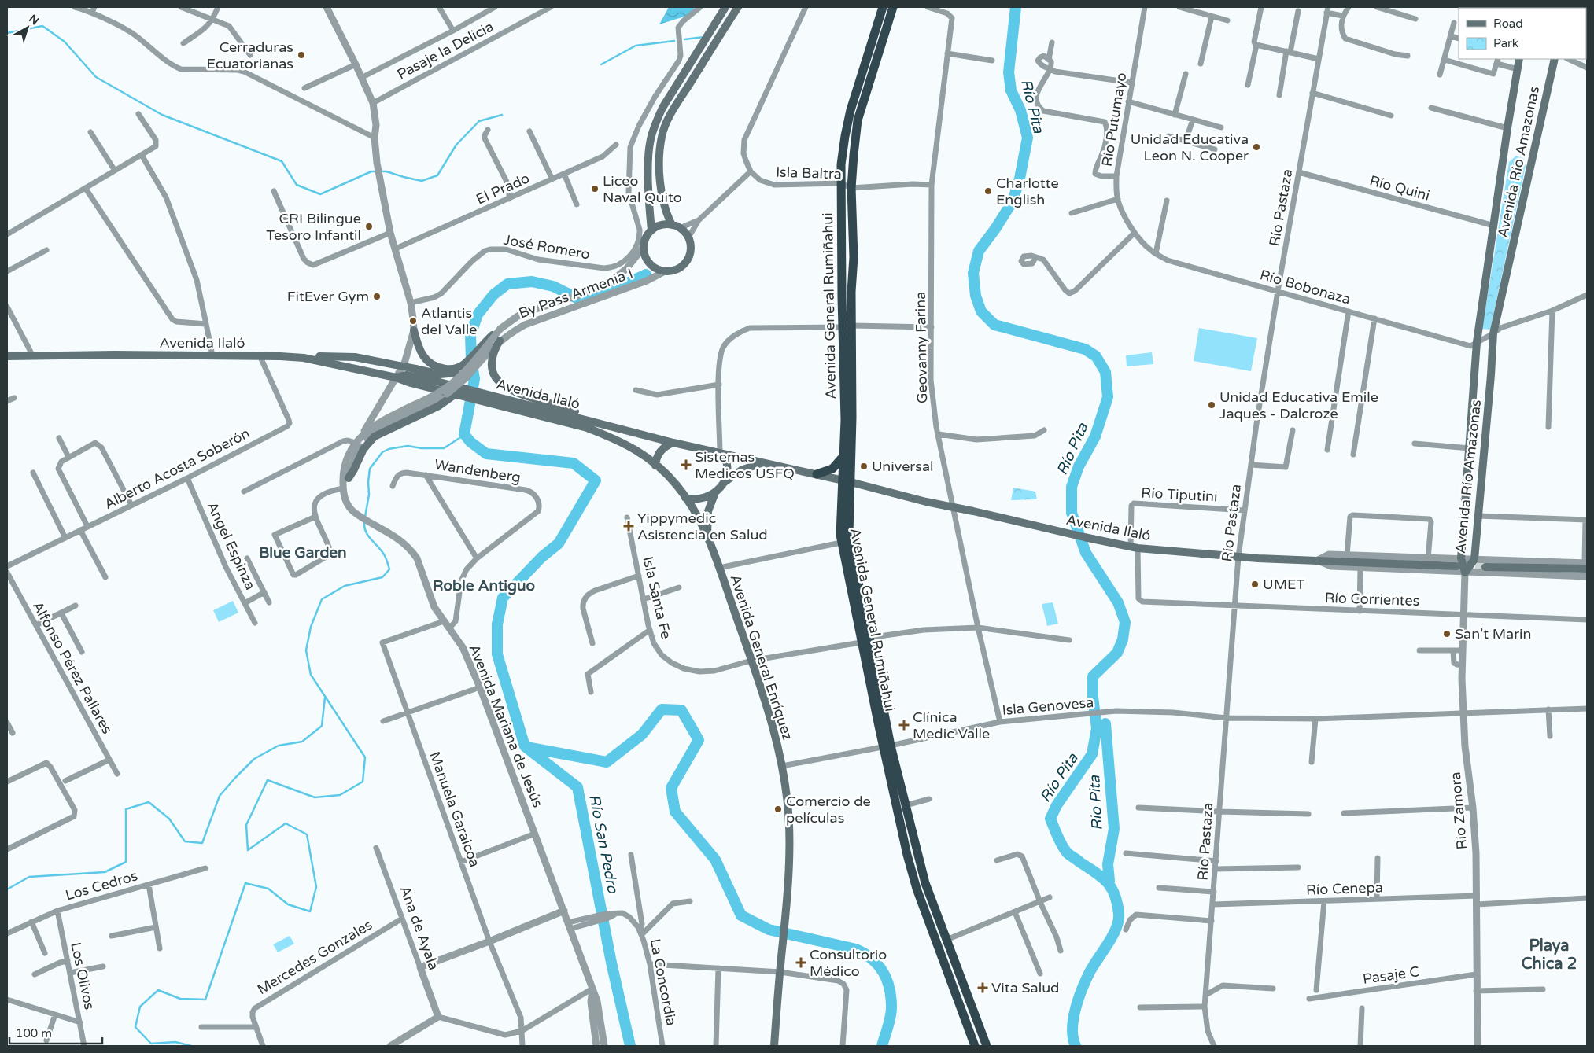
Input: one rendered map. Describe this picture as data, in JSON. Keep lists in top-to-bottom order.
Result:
{
  "streets": {
    "highway": ["Avenida General Rumiñahui"],
    "main road": ["Avenida Río Amazonas", "Avenida Ilaló", "Avenida General Enríquez"],
    "street": [
      "Pasaje la Delicia",
      "Río Putumayo",
      "Isla Baltra",
      "Río Quini",
      "El Prado",
      "Río Pastaza",
      "José Romero",
      "Río Bobonaza",
      "By Pass Armenia I",
      "Geovanny Farina",
      "Alberto Acosta Soberón",
      "Wandenberg",
      "Río Tiputini",
      "Angel Espinza",
      "Isla Santa Fe",
      "Río Corrientes",
      "Alfonso Pérez Pallares",
      "Isla Genovesa",
      "Avenida Mariana de Jesús",
      "Manuela Garaicoa",
      "Río Zamora",
      "Los Cedros",
      "Río Cenepa",
      "Ana de Ayala",
      "Mercedes Gonzales",
      "Pasaje C",
      "Los Olivos",
      "La Concordia"
    ]
  },
  "crossings": [
    ["Río Putumayo", "Río Bobonaza"],
    ["Avenida Río Amazonas", "Río Quini"],
    ["Avenida Río Amazonas", "Río Bobonaza"],
    ["Avenida Río Amazonas", "Río Zamora"],
    ["Isla Baltra", "Avenida General Rumiñahui"],
    ["Isla Baltra", "Geovanny Farina"],
    ["Río Quini", "Río Pastaza"],
    ["Río Pastaza", "Río Bobonaza"],
    ["Río Pastaza", "Avenida Ilaló"],
    ["Río Pastaza", "Río Tiputini"],
    ["Río Pastaza", "Río Corrientes"],
    ["Río Pastaza", "Isla Genovesa"],
    ["Río Pastaza", "Río Cenepa"],
    ["By Pass Armenia I", "Avenida Mariana de Jesús"],
    ["Avenida General Rumiñahui", "Avenida Ilaló"],
    ["Avenida General Rumiñahui", "Isla Genovesa"],
    ["Avenida Ilaló", "Geovanny Farina"],
    ["Avenida Ilaló", "Alberto Acosta Soberón"],
    ["Avenida Ilaló", "Río Tiputini"],
    ["Avenida Ilaló", "Río Corrientes"],
    ["Avenida Ilaló", "Avenida General Enríquez"],
    ["Geovanny Farina", "Isla Genovesa"],
    ["Alberto Acosta Soberón", "Angel Espinza"],
    ["Wandenberg", "Avenida Mariana de Jesús"],
    ["Río Tiputini", "Río Corrientes"],
    ["Isla Santa Fe", "Avenida General Enríquez"],
    ["Río Corrientes", "Río Zamora"],
    ["Avenida General Enríquez", "Isla Genovesa"],
    ["Isla Genovesa", "Río Zamora"],
    ["Avenida Mariana de Jesús", "Manuela Garaicoa"],
    ["Avenida Mariana de Jesús", "La Concordia"],
    ["Río Zamora", "Río Cenepa"],
    ["Río Zamora", "Pasaje C"],
    ["Los Cedros", "Los Olivos"],
    ["Ana de Ayala", "Mercedes Gonzales"]
  ],
  "districts": ["Blue Garden", "Roble Antiguo", "Playa Chica 2"],
  "water": ["Río Pita", "Rio Pita", "Río San Pedro"],
  "places": {
    "other": [
      "Cerraduras Ecuatorianas",
      "Unidad Educativa Leon N. Cooper",
      "Liceo Naval Quito",
      "Charlotte English",
      "CRI Bilingue Tesoro Infantil",
      "FitEver Gym",
      "Atlantis del Valle",
      "Unidad Educativa Emile Jaques - Dalcroze",
      "Universal",
      "UMET",
      "San't Marin",
      "Comercio de películas"
    ],
    "health": [
      "Sistemas Medicos USFQ",
      "Yippymedic Asistencia en Salud",
      "Clínica Medic Valle",
      "Consultorio Médico",
      "Vita Salud"
    ]
  },
  "legend": ["Road", "Park"],
  "scale_bar": "100 m",
  "north": "top right"
}
